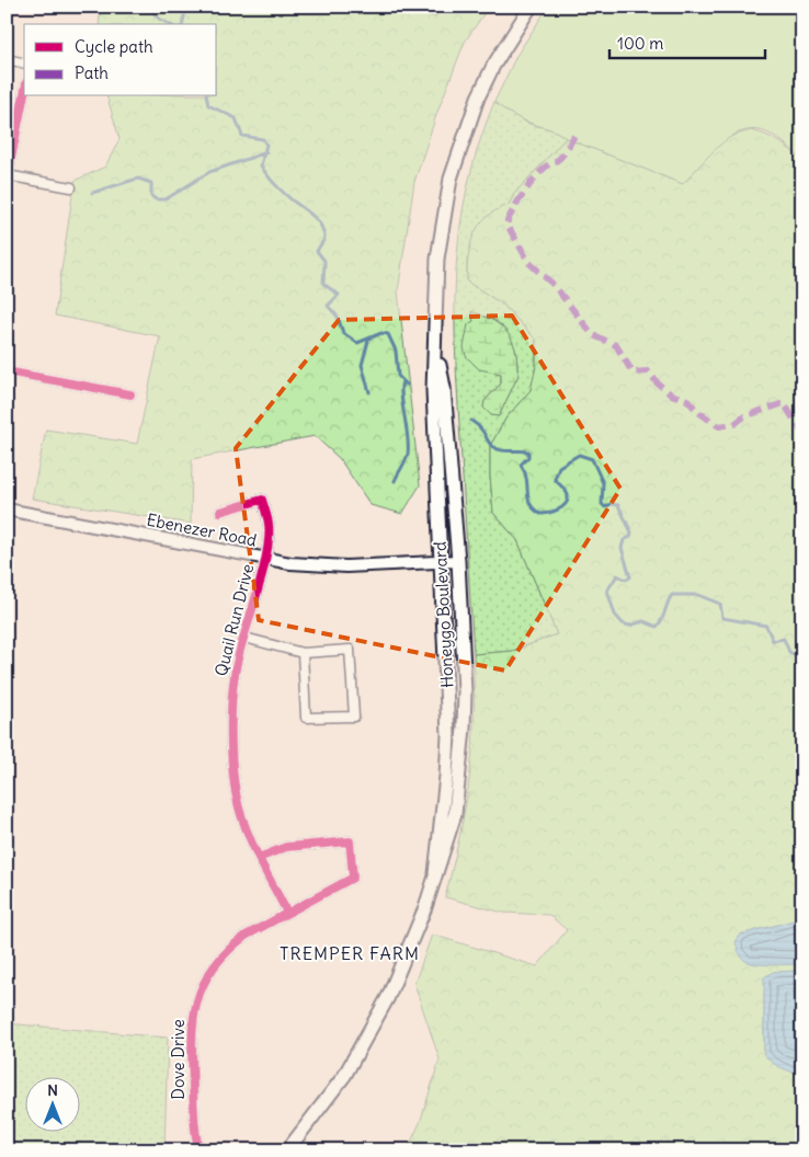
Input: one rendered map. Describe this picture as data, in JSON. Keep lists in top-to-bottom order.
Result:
{
  "streets": {
    "main road": ["Honeygo Boulevard"],
    "street": ["Ebenezer Road", "Quail Run Drive", "Dove Drive"]
  },
  "crossings": [
    ["Ebenezer Road", "Honeygo Boulevard"],
    ["Ebenezer Road", "Quail Run Drive"],
    ["Quail Run Drive", "Dove Drive"]
  ],
  "districts": ["TREMPER FARM"],
  "legend": ["Cycle path", "Path"],
  "scale_bar": "100 m",
  "north": "top"
}
